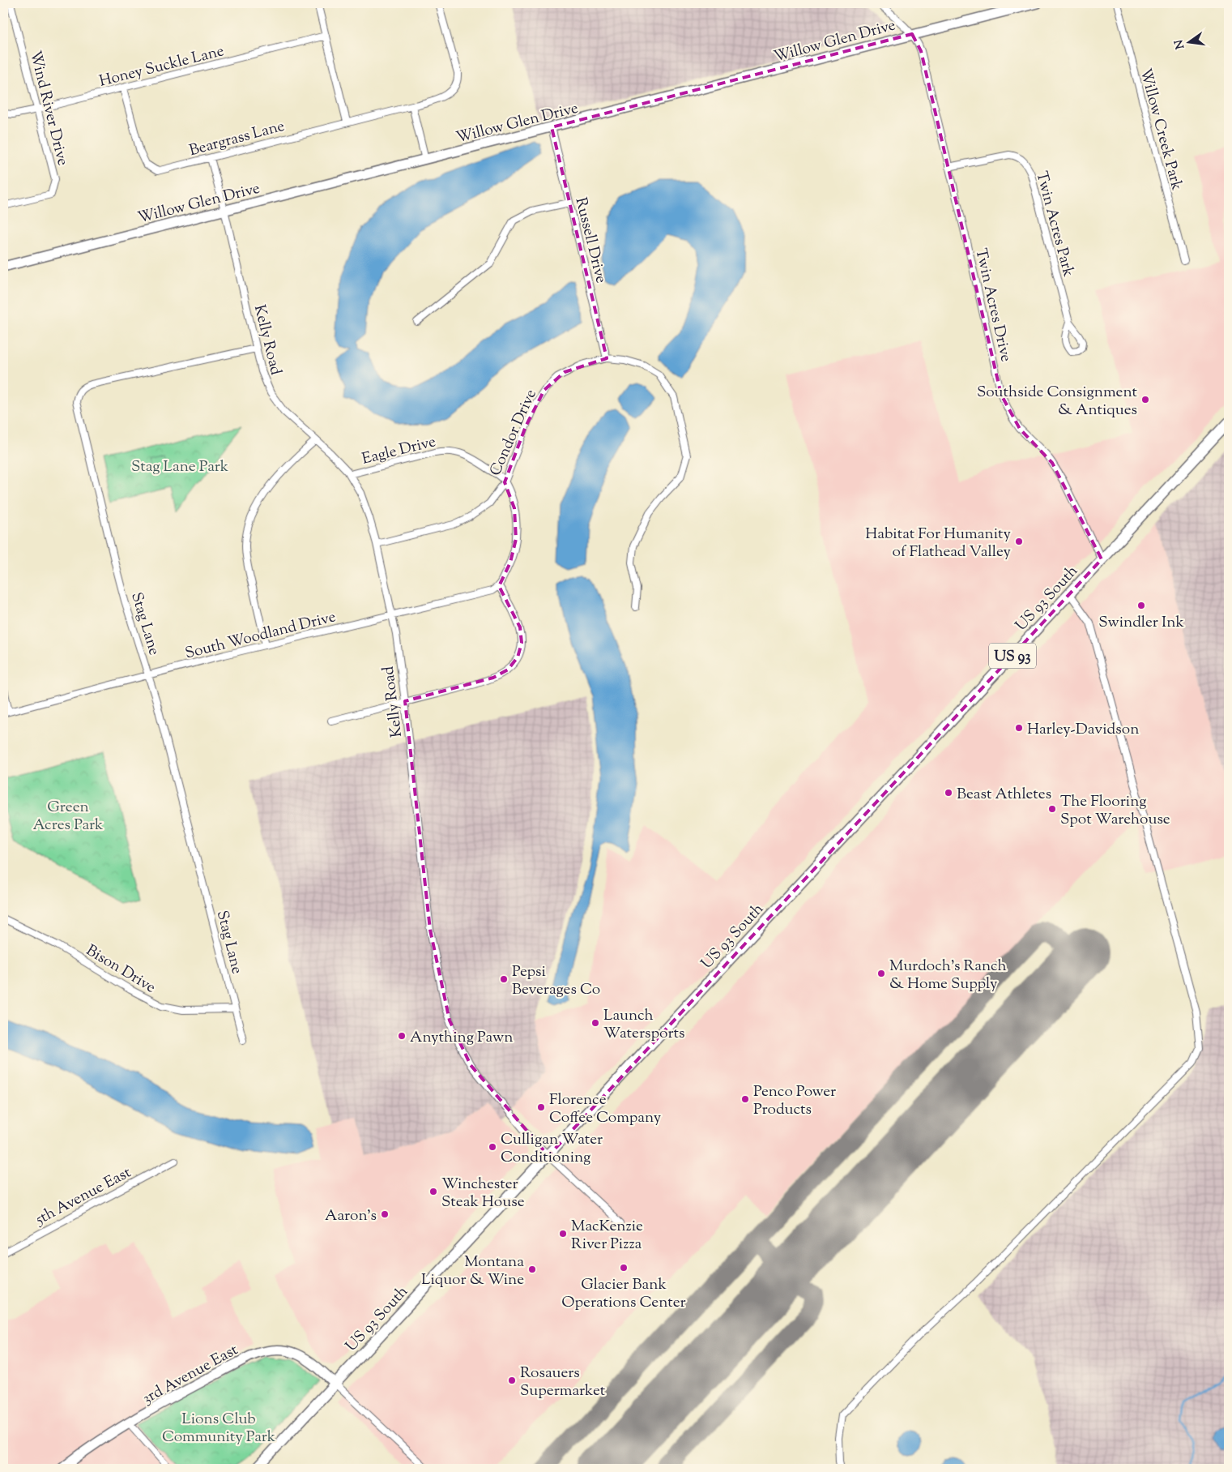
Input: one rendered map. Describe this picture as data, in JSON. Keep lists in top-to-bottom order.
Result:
{
  "streets": {
    "main road": [
      "Willow Glen Drive",
      "US 93 South",
      "US 93",
      "3rd Avenue East"
    ],
    "street": [
      "Honey Suckle Lane",
      "Wind River Drive",
      "Willow Creek Park",
      "Beargrass Lane",
      "Twin Acres Park",
      "Russell Drive",
      "Twin Acres Drive",
      "Kelly Road",
      "Condor Drive",
      "Eagle Drive",
      "Stag Lane",
      "South Woodland Drive",
      "Bison Drive",
      "5th Avenue East"
    ]
  },
  "crossings": [
    ["Willow Glen Drive", "Russell Drive"],
    ["Willow Glen Drive", "Twin Acres Drive"],
    ["Willow Glen Drive", "Kelly Road"],
    ["Honey Suckle Lane", "Wind River Drive"],
    ["Honey Suckle Lane", "Beargrass Lane"],
    ["Beargrass Lane", "Kelly Road"],
    ["Twin Acres Park", "Twin Acres Drive"],
    ["Russell Drive", "Condor Drive"],
    ["Twin Acres Drive", "US 93 South"],
    ["Kelly Road", "Condor Drive"],
    ["Kelly Road", "Eagle Drive"],
    ["Kelly Road", "US 93 South"],
    ["Kelly Road", "Stag Lane"],
    ["Kelly Road", "South Woodland Drive"],
    ["Condor Drive", "Eagle Drive"],
    ["Eagle Drive", "South Woodland Drive"],
    ["US 93 South", "3rd Avenue East"],
    ["Stag Lane", "South Woodland Drive"],
    ["Stag Lane", "Bison Drive"]
  ],
  "parks": ["Stag Lane Park", "Green Acres Park", "Lions Club Community Park"],
  "places": [
    "Southside Consignment & Antiques",
    "Habitat For Humanity of Flathead Valley",
    "Swindler Ink",
    "Harley-Davidson",
    "Beast Athletes",
    "The Flooring Spot Warehouse",
    "Murdoch's Ranch & Home Supply",
    "Pepsi Beverages Co",
    "Launch Watersports",
    "Anything Pawn",
    "Penco Power Products",
    "Florence Coffee Company",
    "Culligan Water Conditioning",
    "Winchester Steak House",
    "Aaron's",
    "MacKenzie River Pizza",
    "Glacier Bank Operations Center",
    "Montana Liquor & Wine",
    "Rosauers Supermarket"
  ],
  "north": "left"
}
